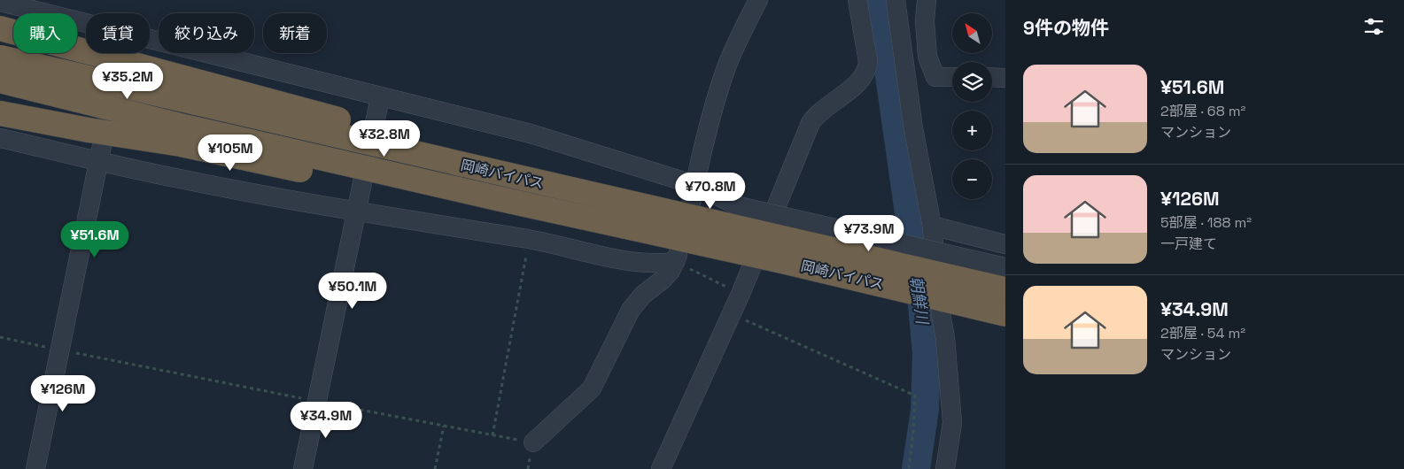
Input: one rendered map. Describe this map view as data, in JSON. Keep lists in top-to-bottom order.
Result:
{
  "streets": {
    "highway": ["岡崎バイパス"]
  },
  "water": ["朝鮮川"],
  "north": "top left",
  "page": {
    "heading": "9件の物件",
    "map_buttons": ["+", "−"],
    "chip": [
      "購入",
      "賃貸",
      "絞り込み",
      "新着"
    ],
    "list": [
      {
        "name": "¥51.6M",
        "note": "2部屋 · 68 m² · マンション"
      },
      {
        "name": "¥126M",
        "note": "5部屋 · 188 m² · 一戸建て"
      },
      {
        "name": "¥34.9M",
        "note": "2部屋 · 54 m² · マンション"
      }
    ],
    "price": [
      "¥35.2M",
      "¥32.8M",
      "¥105M",
      "¥70.8M",
      "¥73.9M",
      "¥51.6M",
      "¥50.1M",
      "¥126M",
      "¥34.9M"
    ]
  }
}
